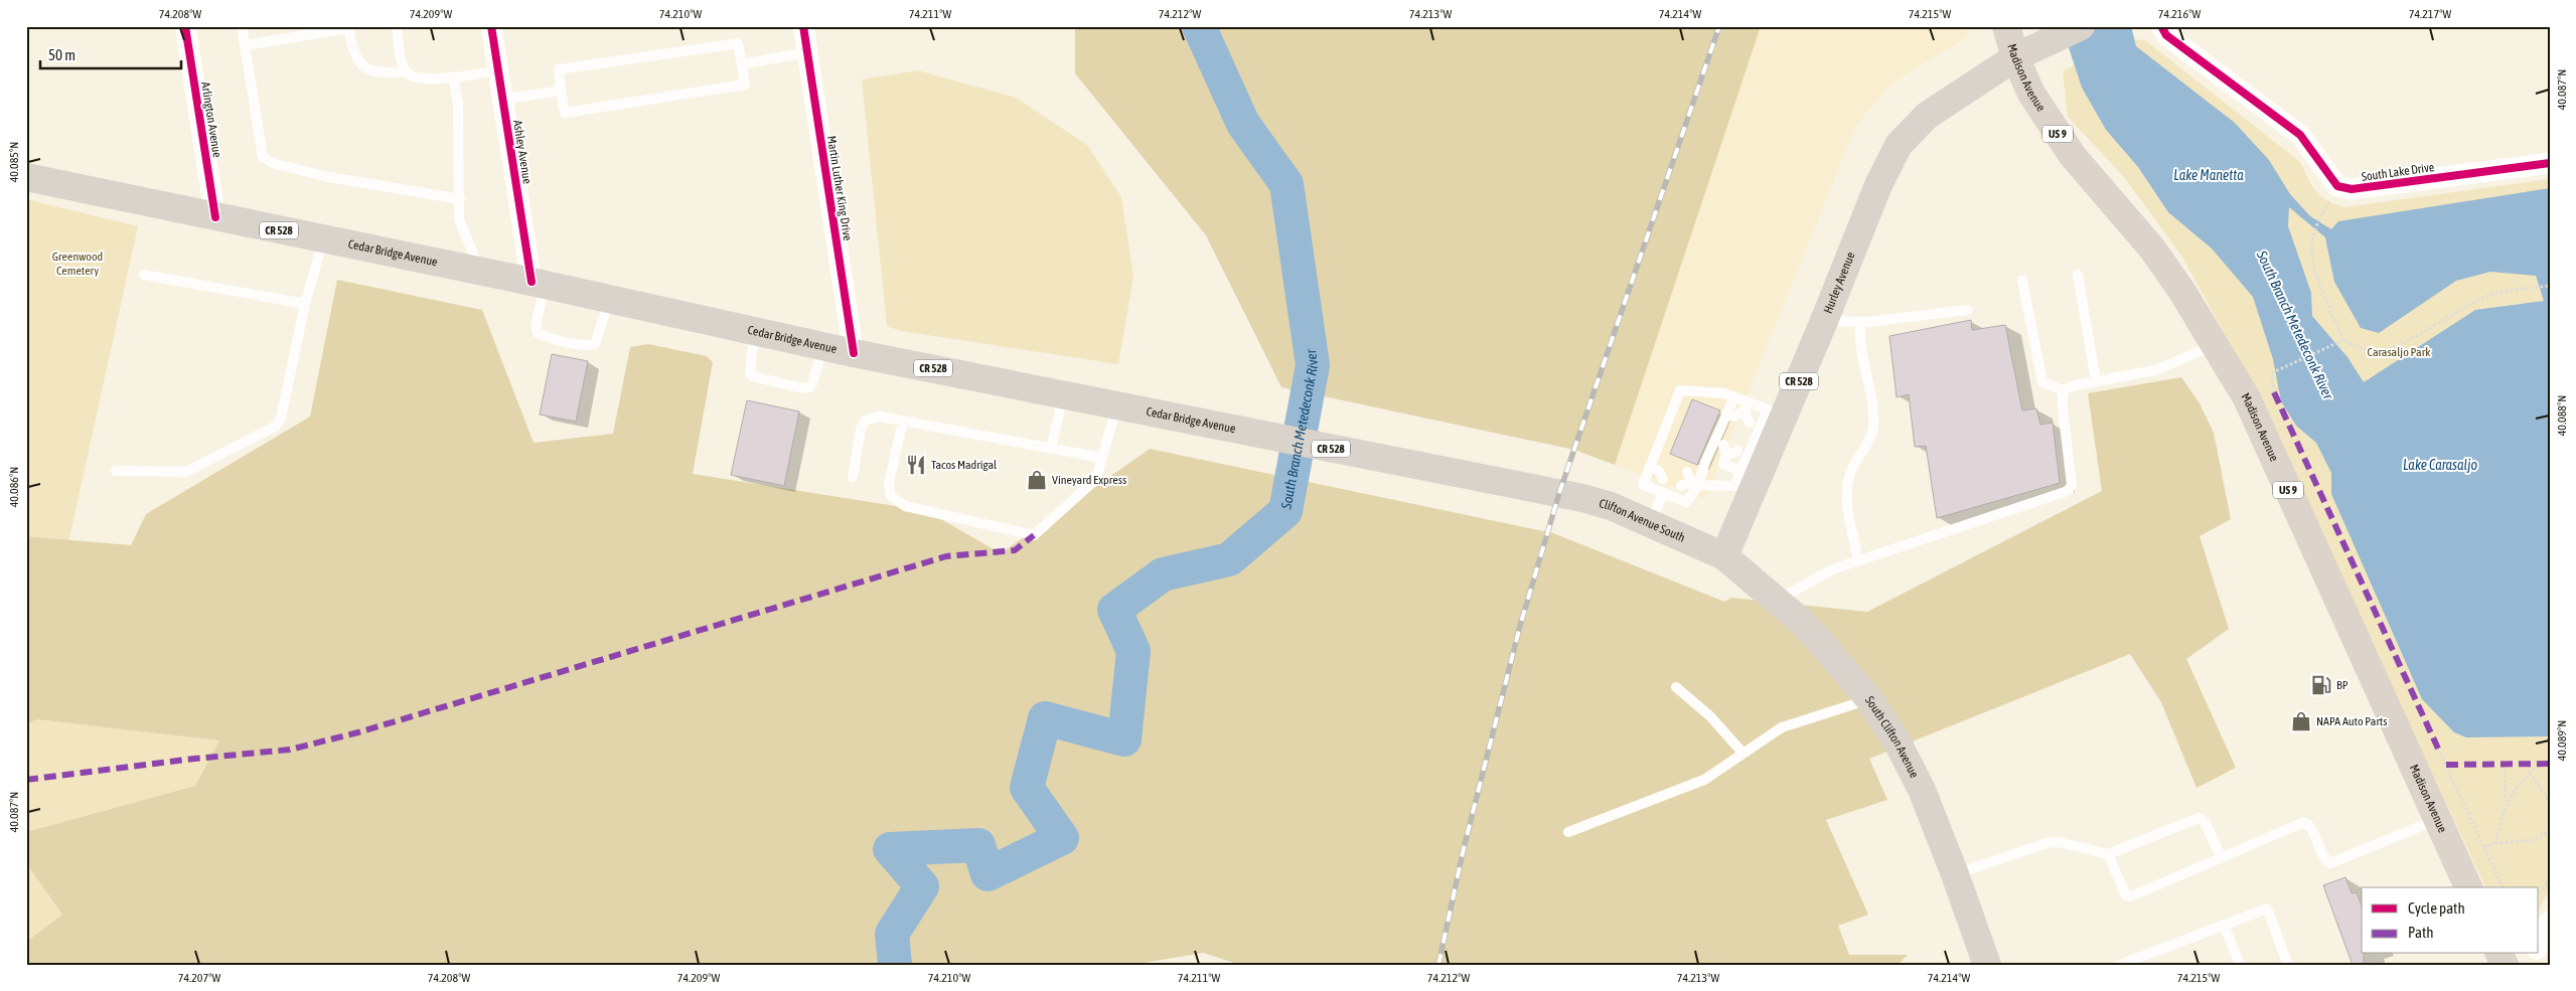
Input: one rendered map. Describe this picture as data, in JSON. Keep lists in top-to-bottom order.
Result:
{
  "streets": {
    "highway": ["Madison Avenue", "US 9"],
    "main road": [
      "CR 528",
      "Cedar Bridge Avenue",
      "Hurley Avenue",
      "Clifton Avenue South",
      "South Clifton Avenue"
    ],
    "street": [
      "Arlington Avenue",
      "Ashley Avenue",
      "South Lake Drive",
      "Martin Luther King Drive"
    ]
  },
  "crossings": [
    ["Madison Avenue", "CR 528"],
    ["Madison Avenue", "Hurley Avenue"],
    ["Arlington Avenue", "Cedar Bridge Avenue"],
    ["Ashley Avenue", "Cedar Bridge Avenue"],
    ["Martin Luther King Drive", "Cedar Bridge Avenue"],
    ["CR 528", "Hurley Avenue"],
    ["Cedar Bridge Avenue", "Clifton Avenue South"],
    ["Hurley Avenue", "Clifton Avenue South"],
    ["Hurley Avenue", "South Clifton Avenue"],
    ["Clifton Avenue South", "South Clifton Avenue"]
  ],
  "water": ["Lake Manetta", "South Branch Metedeconk River", "Lake Carasaljo"],
  "parks": ["Greenwood Cemetery", "Carasaljo Park"],
  "places": {
    "restaurant": ["Tacos Madrigal"],
    "shop": ["Vineyard Express", "NAPA Auto Parts"],
    "fuel station": ["BP"]
  },
  "legend": ["Cycle path", "Path"],
  "scale_bar": "50 m",
  "coordinates": [
    "74.208°W",
    "74.209°W",
    "74.210°W",
    "74.211°W",
    "74.212°W",
    "74.213°W",
    "74.214°W",
    "74.215°W",
    "74.216°W",
    "74.217°W",
    "40.087°N",
    "40.085°N",
    "40.088°N",
    "40.086°N",
    "40.089°N",
    "74.207°W"
  ]
}
